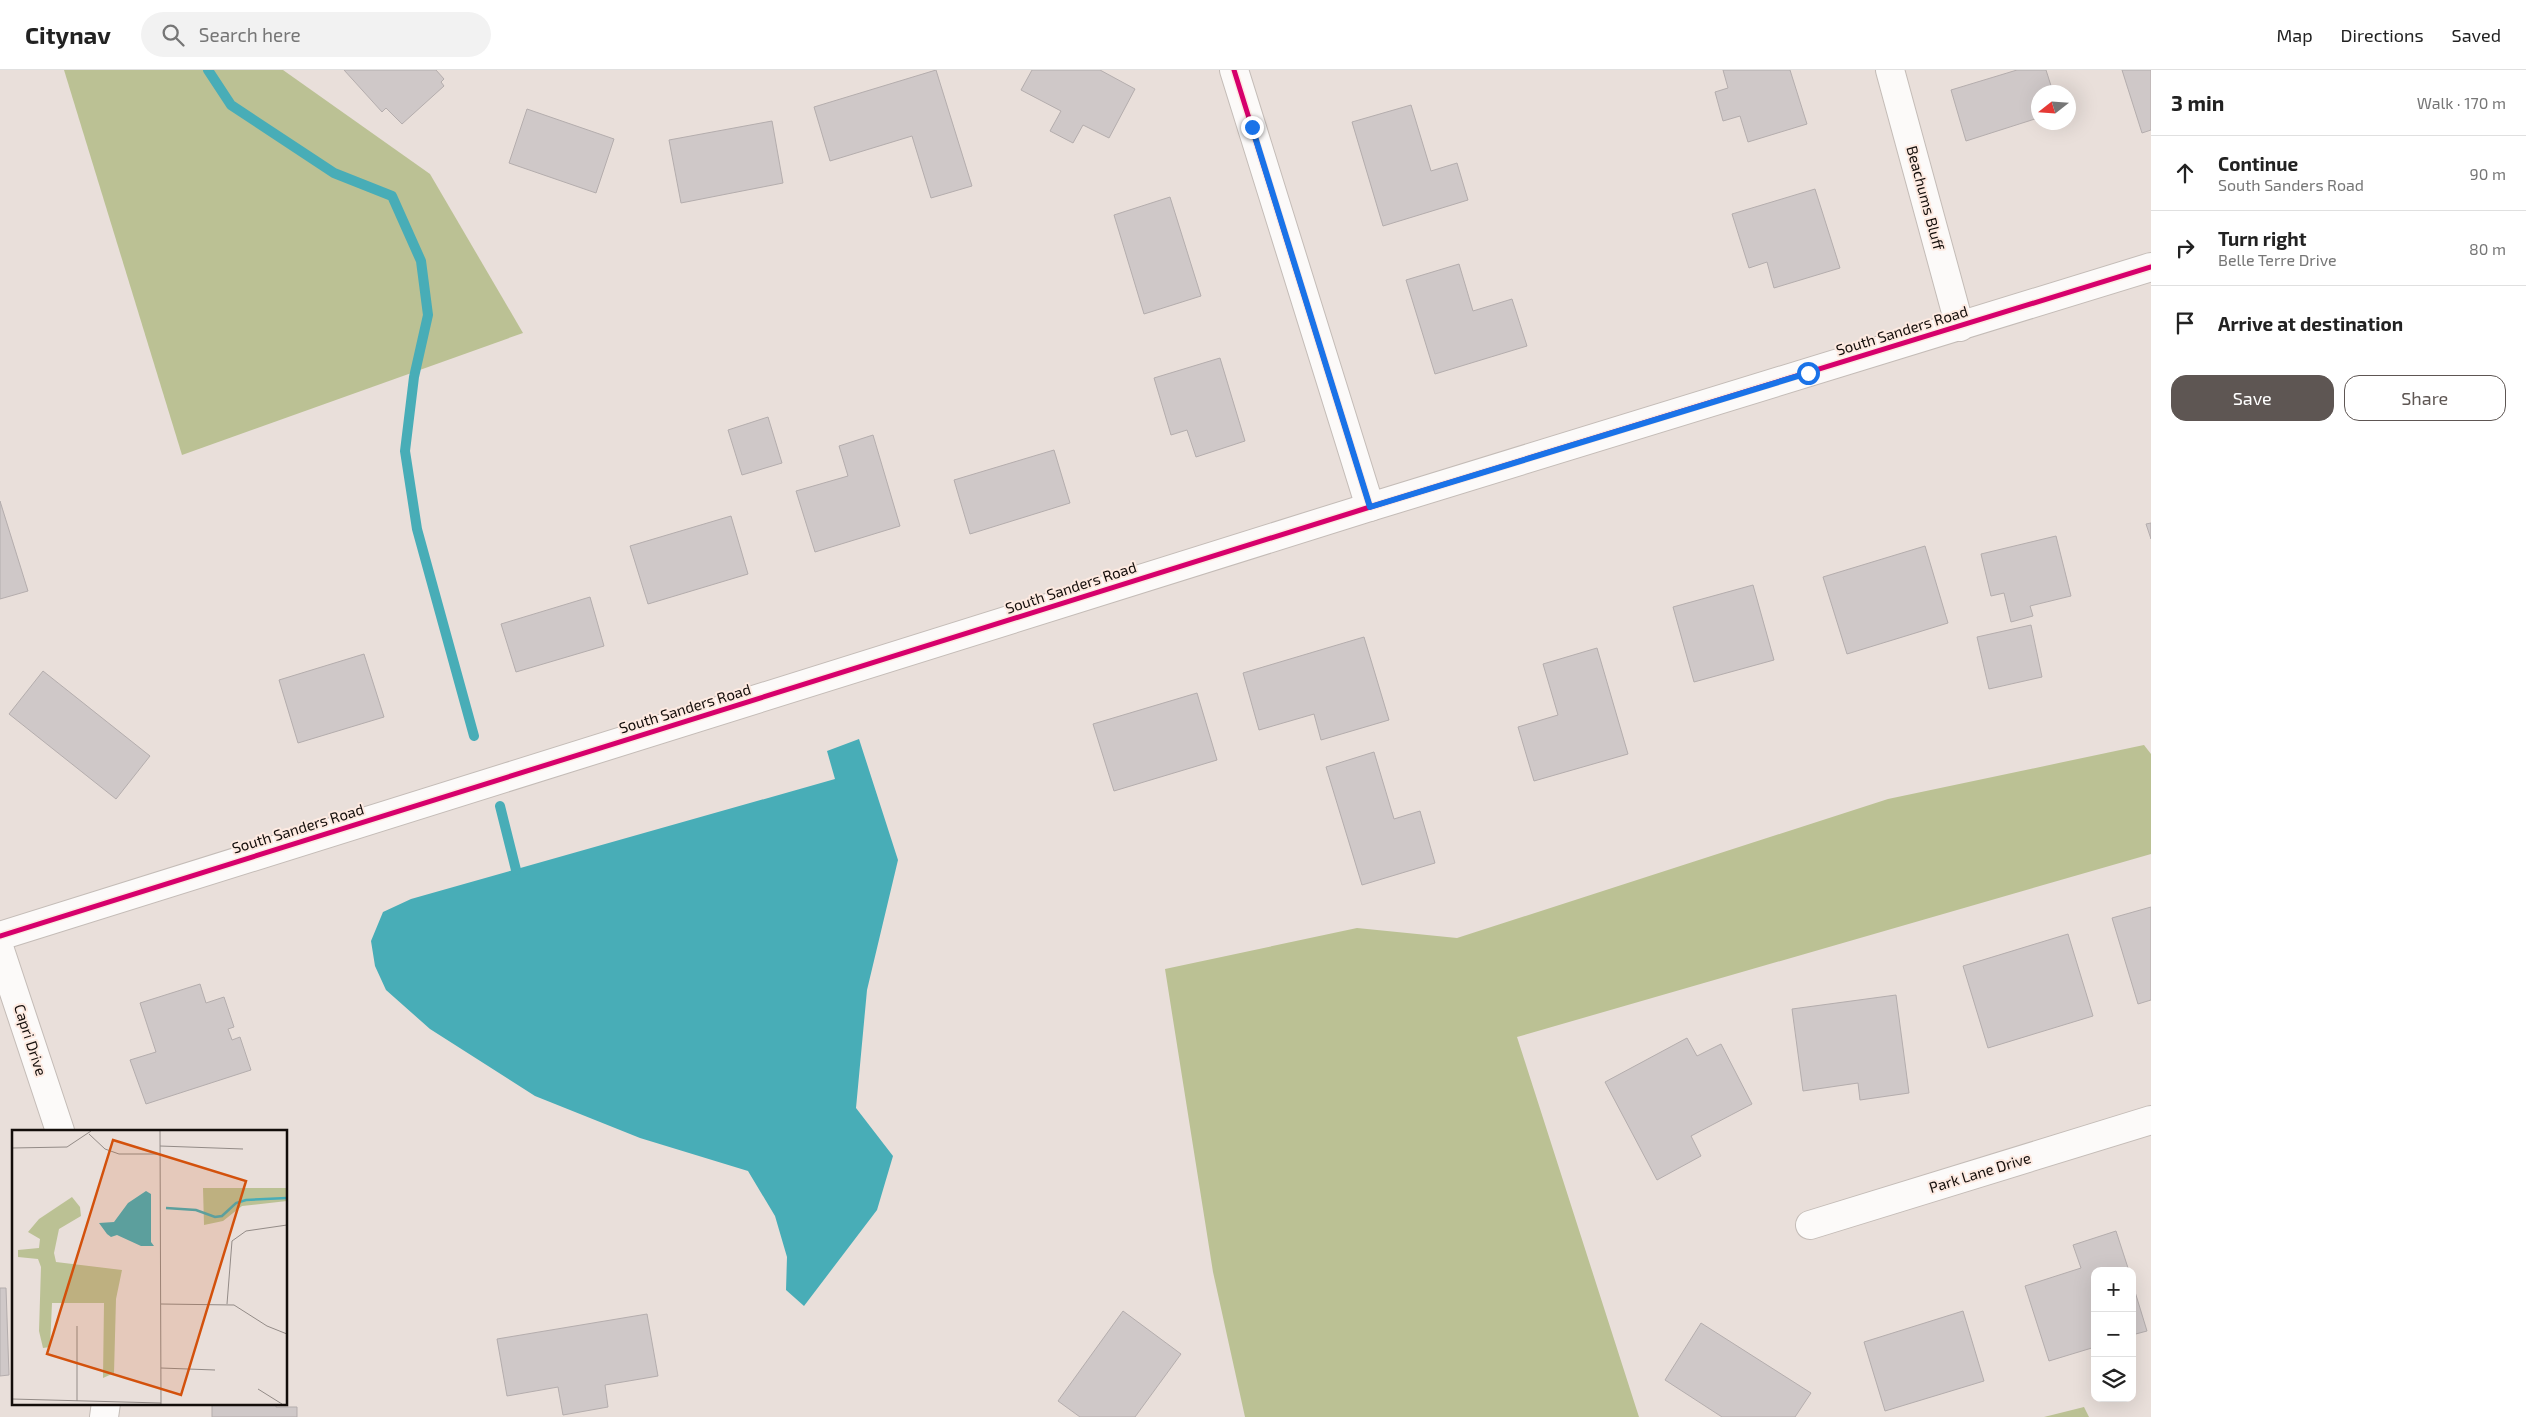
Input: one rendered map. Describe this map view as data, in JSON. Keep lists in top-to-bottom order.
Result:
{
  "streets": {
    "street": [
      "Beachums Bluff",
      "South Sanders Road",
      "Capri Drive",
      "Park Lane Drive"
    ]
  },
  "crossings": [
    ["Beachums Bluff", "South Sanders Road"]
  ],
  "north": "left",
  "page": {
    "header": "Citynav",
    "search": "Search here",
    "nav": ["Map", "Directions", "Saved"],
    "heading": ["3 min", "Walk · 170 m"],
    "list": [
      ["Continue", "South Sanders Road", "90 m"],
      ["Turn right", "Belle Terre Drive", "80 m"],
      "Arrive at destination"
    ],
    "buttons": ["Save", "Share"],
    "map_buttons": ["+", "−"]
  }
}
